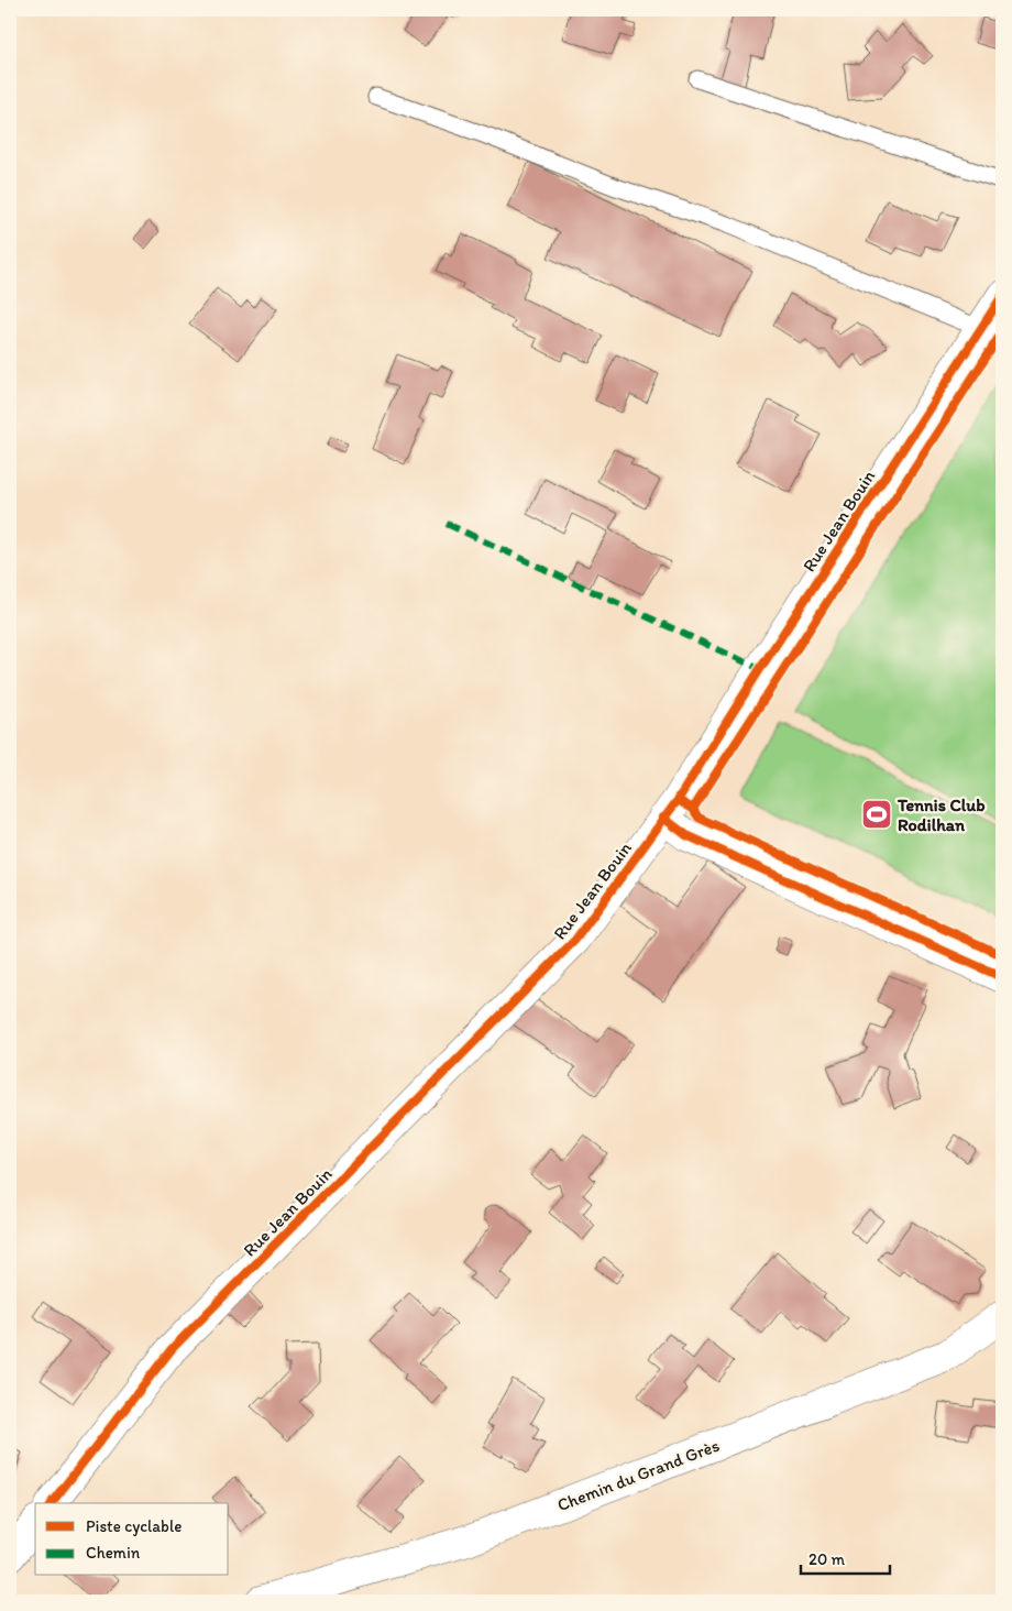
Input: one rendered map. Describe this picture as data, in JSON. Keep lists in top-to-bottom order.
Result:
{
  "streets": {
    "street": ["Rue Jean Bouin", "Chemin du Grand Grès"]
  },
  "places": {
    "sports": ["Tennis Club Rodilhan"]
  },
  "legend": ["Piste cyclable", "Chemin"],
  "scale_bar": "20 m"
}
